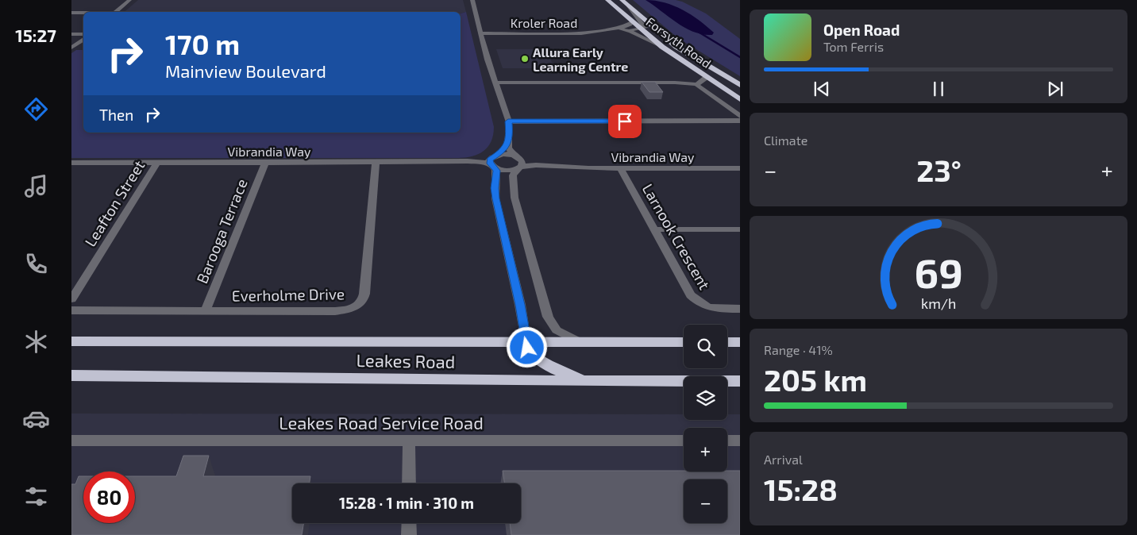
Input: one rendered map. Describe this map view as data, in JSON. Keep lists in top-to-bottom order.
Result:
{
  "streets": {
    "highway": ["Forsyth Road", "Leakes Road"],
    "street": [
      "Kroler Road",
      "Vibrandia Way",
      "Leafton Street",
      "Barooga Terrace",
      "Larnook Crescent",
      "Everholme Drive",
      "Leakes Road Service Road"
    ]
  },
  "crossings": [
    ["Vibrandia Way", "Leafton Street"],
    ["Vibrandia Way", "Barooga Terrace"],
    ["Vibrandia Way", "Larnook Crescent"],
    ["Vibrandia Way", "Everholme Drive"],
    ["Barooga Terrace", "Everholme Drive"]
  ],
  "places": ["Allura Early Learning Centre"],
  "page": {
    "tabs": "15:27",
    "turn": ["170 m", "Mainview Boulevard"],
    "song": ["Open Road", "Tom Ferris"],
    "then": "Then",
    "tile": [
      "Climate",
      ["Range · 41%", "205 km"],
      ["Arrival", "15:28"]
    ],
    "heat": ["−", "23°", "+"],
    "map_buttons": ["+", "−"],
    "limit": "80",
    "trip": "15:28 · 1 min · 310 m",
    "gauge": ["69", "km/h"]
  }
}
